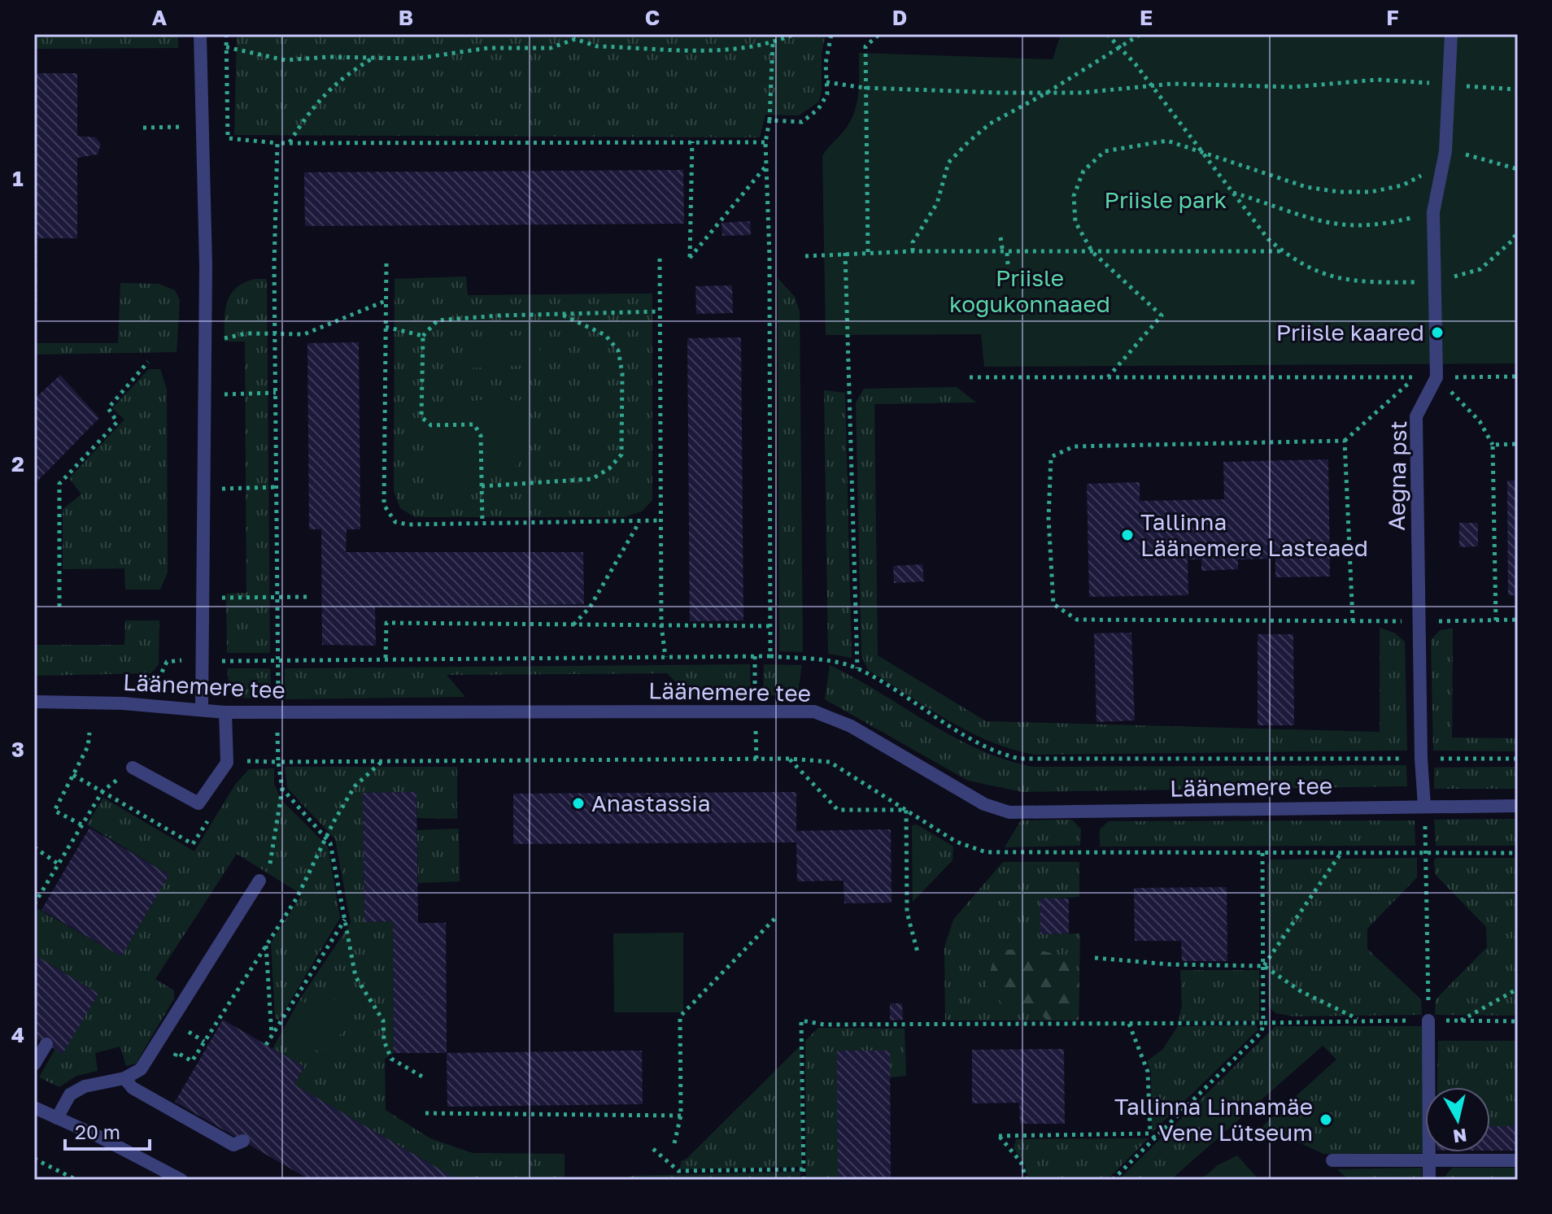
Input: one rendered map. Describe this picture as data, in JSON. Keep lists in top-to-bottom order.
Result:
{
  "streets": {
    "street": ["Aegna pst", "Läänemere tee"]
  },
  "crossings": [
    ["Aegna pst", "Läänemere tee"]
  ],
  "parks": ["Priisle park", "Priisle kogukonnaaed"],
  "places": [
    "Priisle kaared",
    "Tallinna Läänemere Lasteaed",
    "Anastassia",
    "Tallinna Linnamäe Vene Lütseum"
  ],
  "scale_bar": "20 m",
  "north": "bottom",
  "grid": {
    "columns": [
      "A",
      "B",
      "C",
      "D",
      "E",
      "F"
    ],
    "rows": [
      "1",
      "2",
      "3",
      "4"
    ]
  }
}
